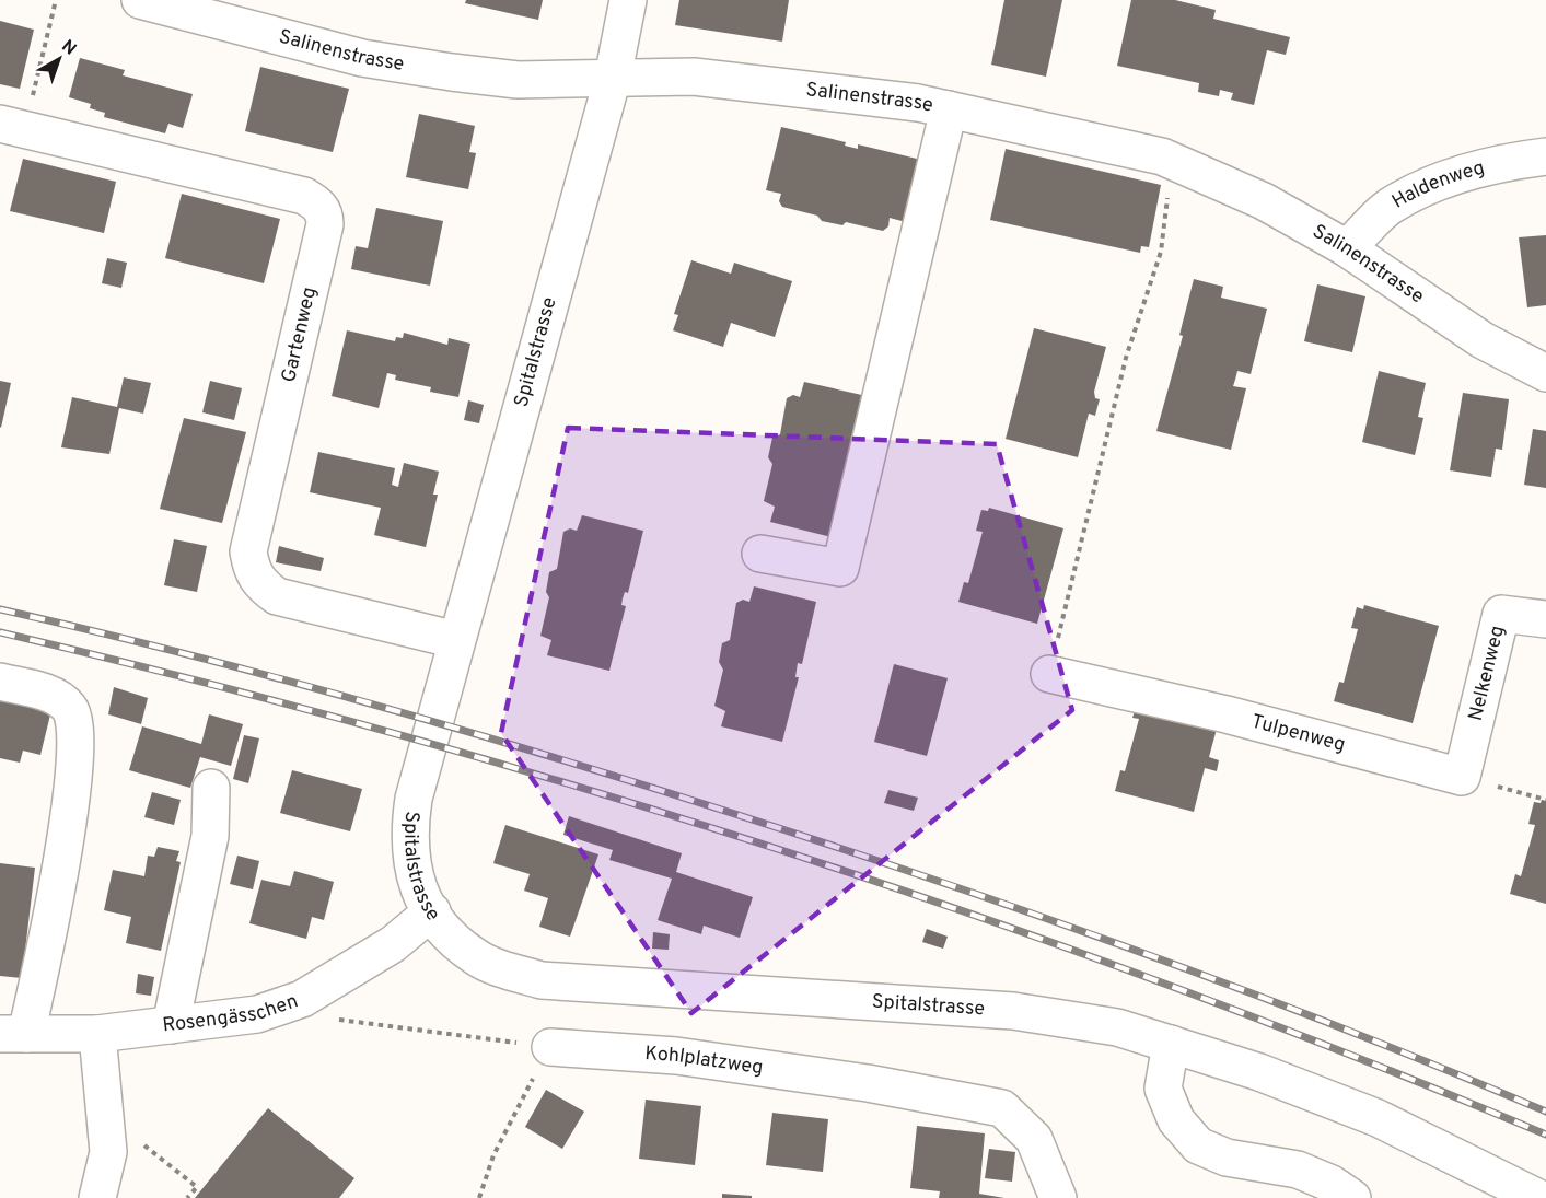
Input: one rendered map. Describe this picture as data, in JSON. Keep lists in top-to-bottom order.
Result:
{
  "streets": {
    "street": [
      "Salinenstrasse",
      "Haldenweg",
      "Gartenweg",
      "Spitalstrasse",
      "Nelkenweg",
      "Tulpenweg",
      "Rosengässchen",
      "Kohlplatzweg"
    ]
  },
  "crossings": [
    ["Salinenstrasse", "Haldenweg"],
    ["Salinenstrasse", "Spitalstrasse"],
    ["Gartenweg", "Spitalstrasse"],
    ["Spitalstrasse", "Rosengässchen"],
    ["Nelkenweg", "Tulpenweg"]
  ],
  "north": "top right"
}
